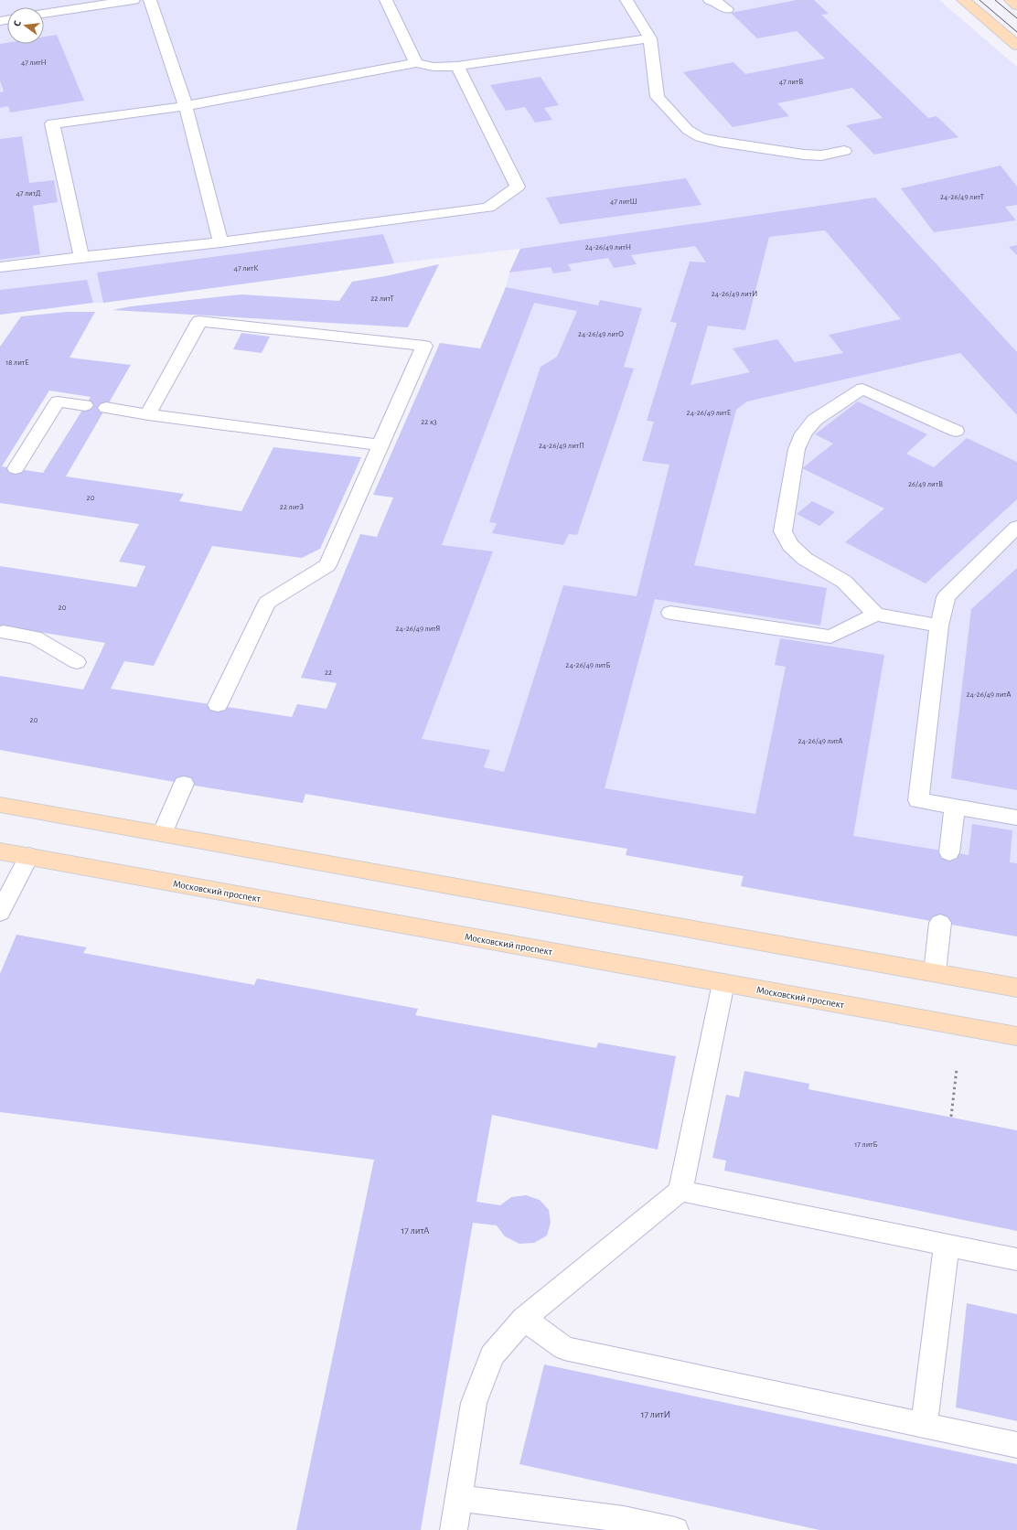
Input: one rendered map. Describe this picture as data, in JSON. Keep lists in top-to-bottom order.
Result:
{
  "streets": {
    "main road": ["Московский проспект"]
  },
  "house_numbers": [
    "47 литН",
    "47 литВ",
    "47 литД",
    "24-26/49 литТ",
    "47 литШ",
    "24-26/49 литН",
    "47 литК",
    "24-26/49 литИ",
    "22 литТ",
    "24-26/49 литО",
    "18 литЕ",
    "24-26/49 литЕ",
    "22 к3",
    "24-26/49 литП",
    "26/49 литВ",
    "20",
    "22 литЗ",
    "20",
    "24-26/49 литЯ",
    "24-26/49 литБ",
    "22",
    "24-26/49 литА",
    "20",
    "24-26/49 литА",
    "17 литБ",
    "17 литА",
    "17 литИ"
  ],
  "north": "left"
}
